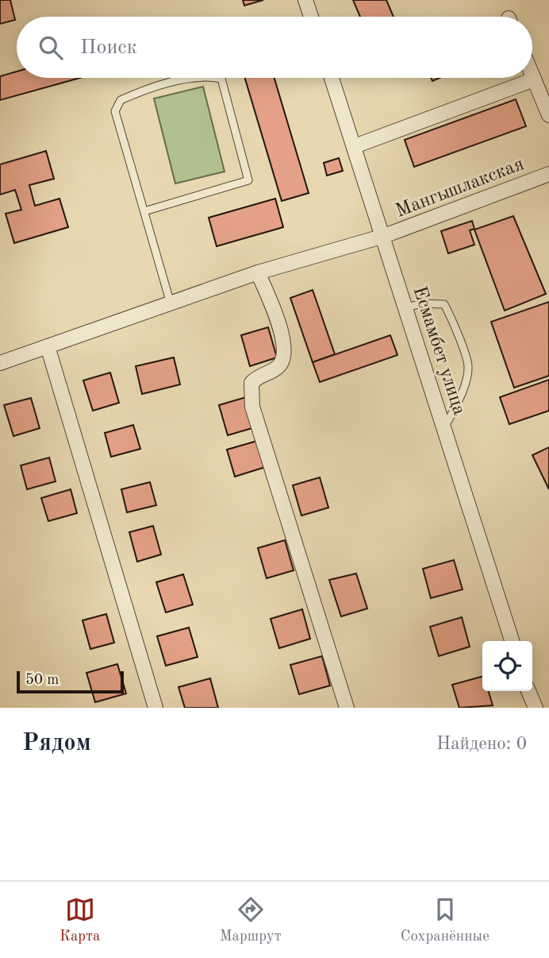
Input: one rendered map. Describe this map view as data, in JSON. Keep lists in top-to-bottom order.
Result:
{
  "streets": {
    "street": ["Мангышлакская", "Есмамбет улица"]
  },
  "crossings": [
    ["Мангышлакская", "Есмамбет улица"]
  ],
  "scale_bar": "50 m",
  "page": {
    "search": "Поиск",
    "scale": "50 m",
    "heading": ["Рядом", "Найдено: 0"],
    "nav": ["Карта", "Маршрут", "Сохранённые"]
  }
}
